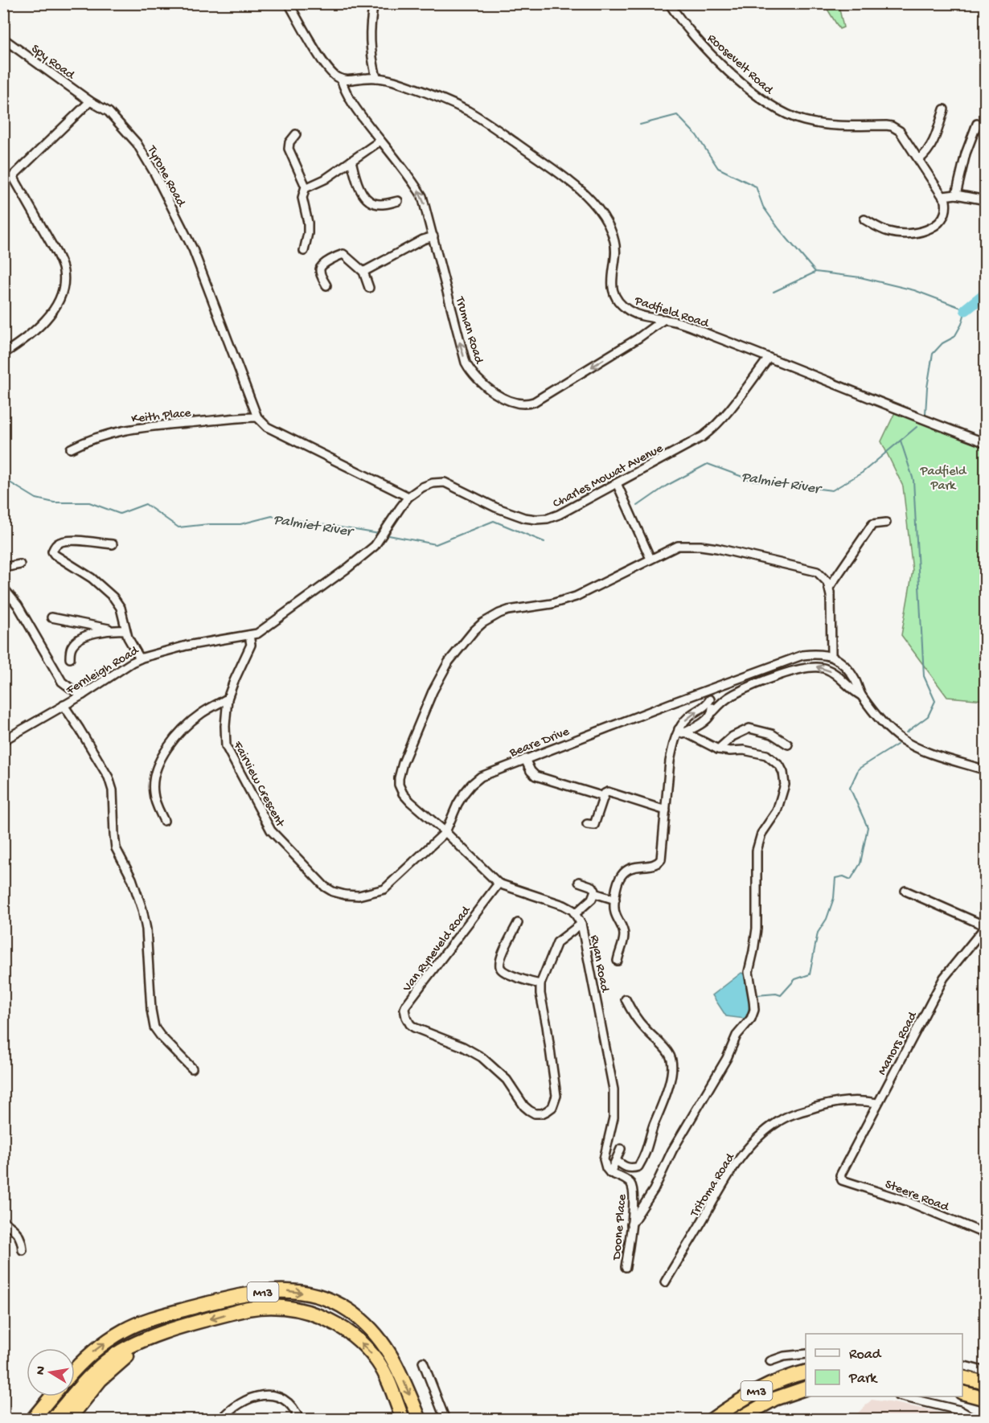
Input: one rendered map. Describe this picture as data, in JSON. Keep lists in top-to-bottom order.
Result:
{
  "streets": {
    "highway": ["M13"],
    "street": [
      "Spy Road",
      "Roosevelt Road",
      "Tyrone Road",
      "Padfield Road",
      "Truman Road",
      "Keith Place",
      "Charles Mowat Avenue",
      "Fernleigh Road",
      "Beare Drive",
      "Fairview Crescent",
      "Van Ryneveld Road",
      "Ryan Road",
      "Manors Road",
      "Tritoma Road",
      "Steere Road",
      "Doone Place"
    ]
  },
  "crossings": [
    ["Spy Road", "Tyrone Road"],
    ["Tyrone Road", "Keith Place"],
    ["Padfield Road", "Truman Road"],
    ["Padfield Road", "Charles Mowat Avenue"],
    ["Charles Mowat Avenue", "Fernleigh Road"],
    ["Charles Mowat Avenue", "Fairview Crescent"],
    ["Fernleigh Road", "Fairview Crescent"],
    ["Beare Drive", "Fairview Crescent"],
    ["Ryan Road", "Doone Place"],
    ["Manors Road", "Tritoma Road"],
    ["Manors Road", "Steere Road"]
  ],
  "water": ["Palmiet River"],
  "parks": ["Padfield Park"],
  "legend": ["Road", "Park"],
  "north": "left"
}
